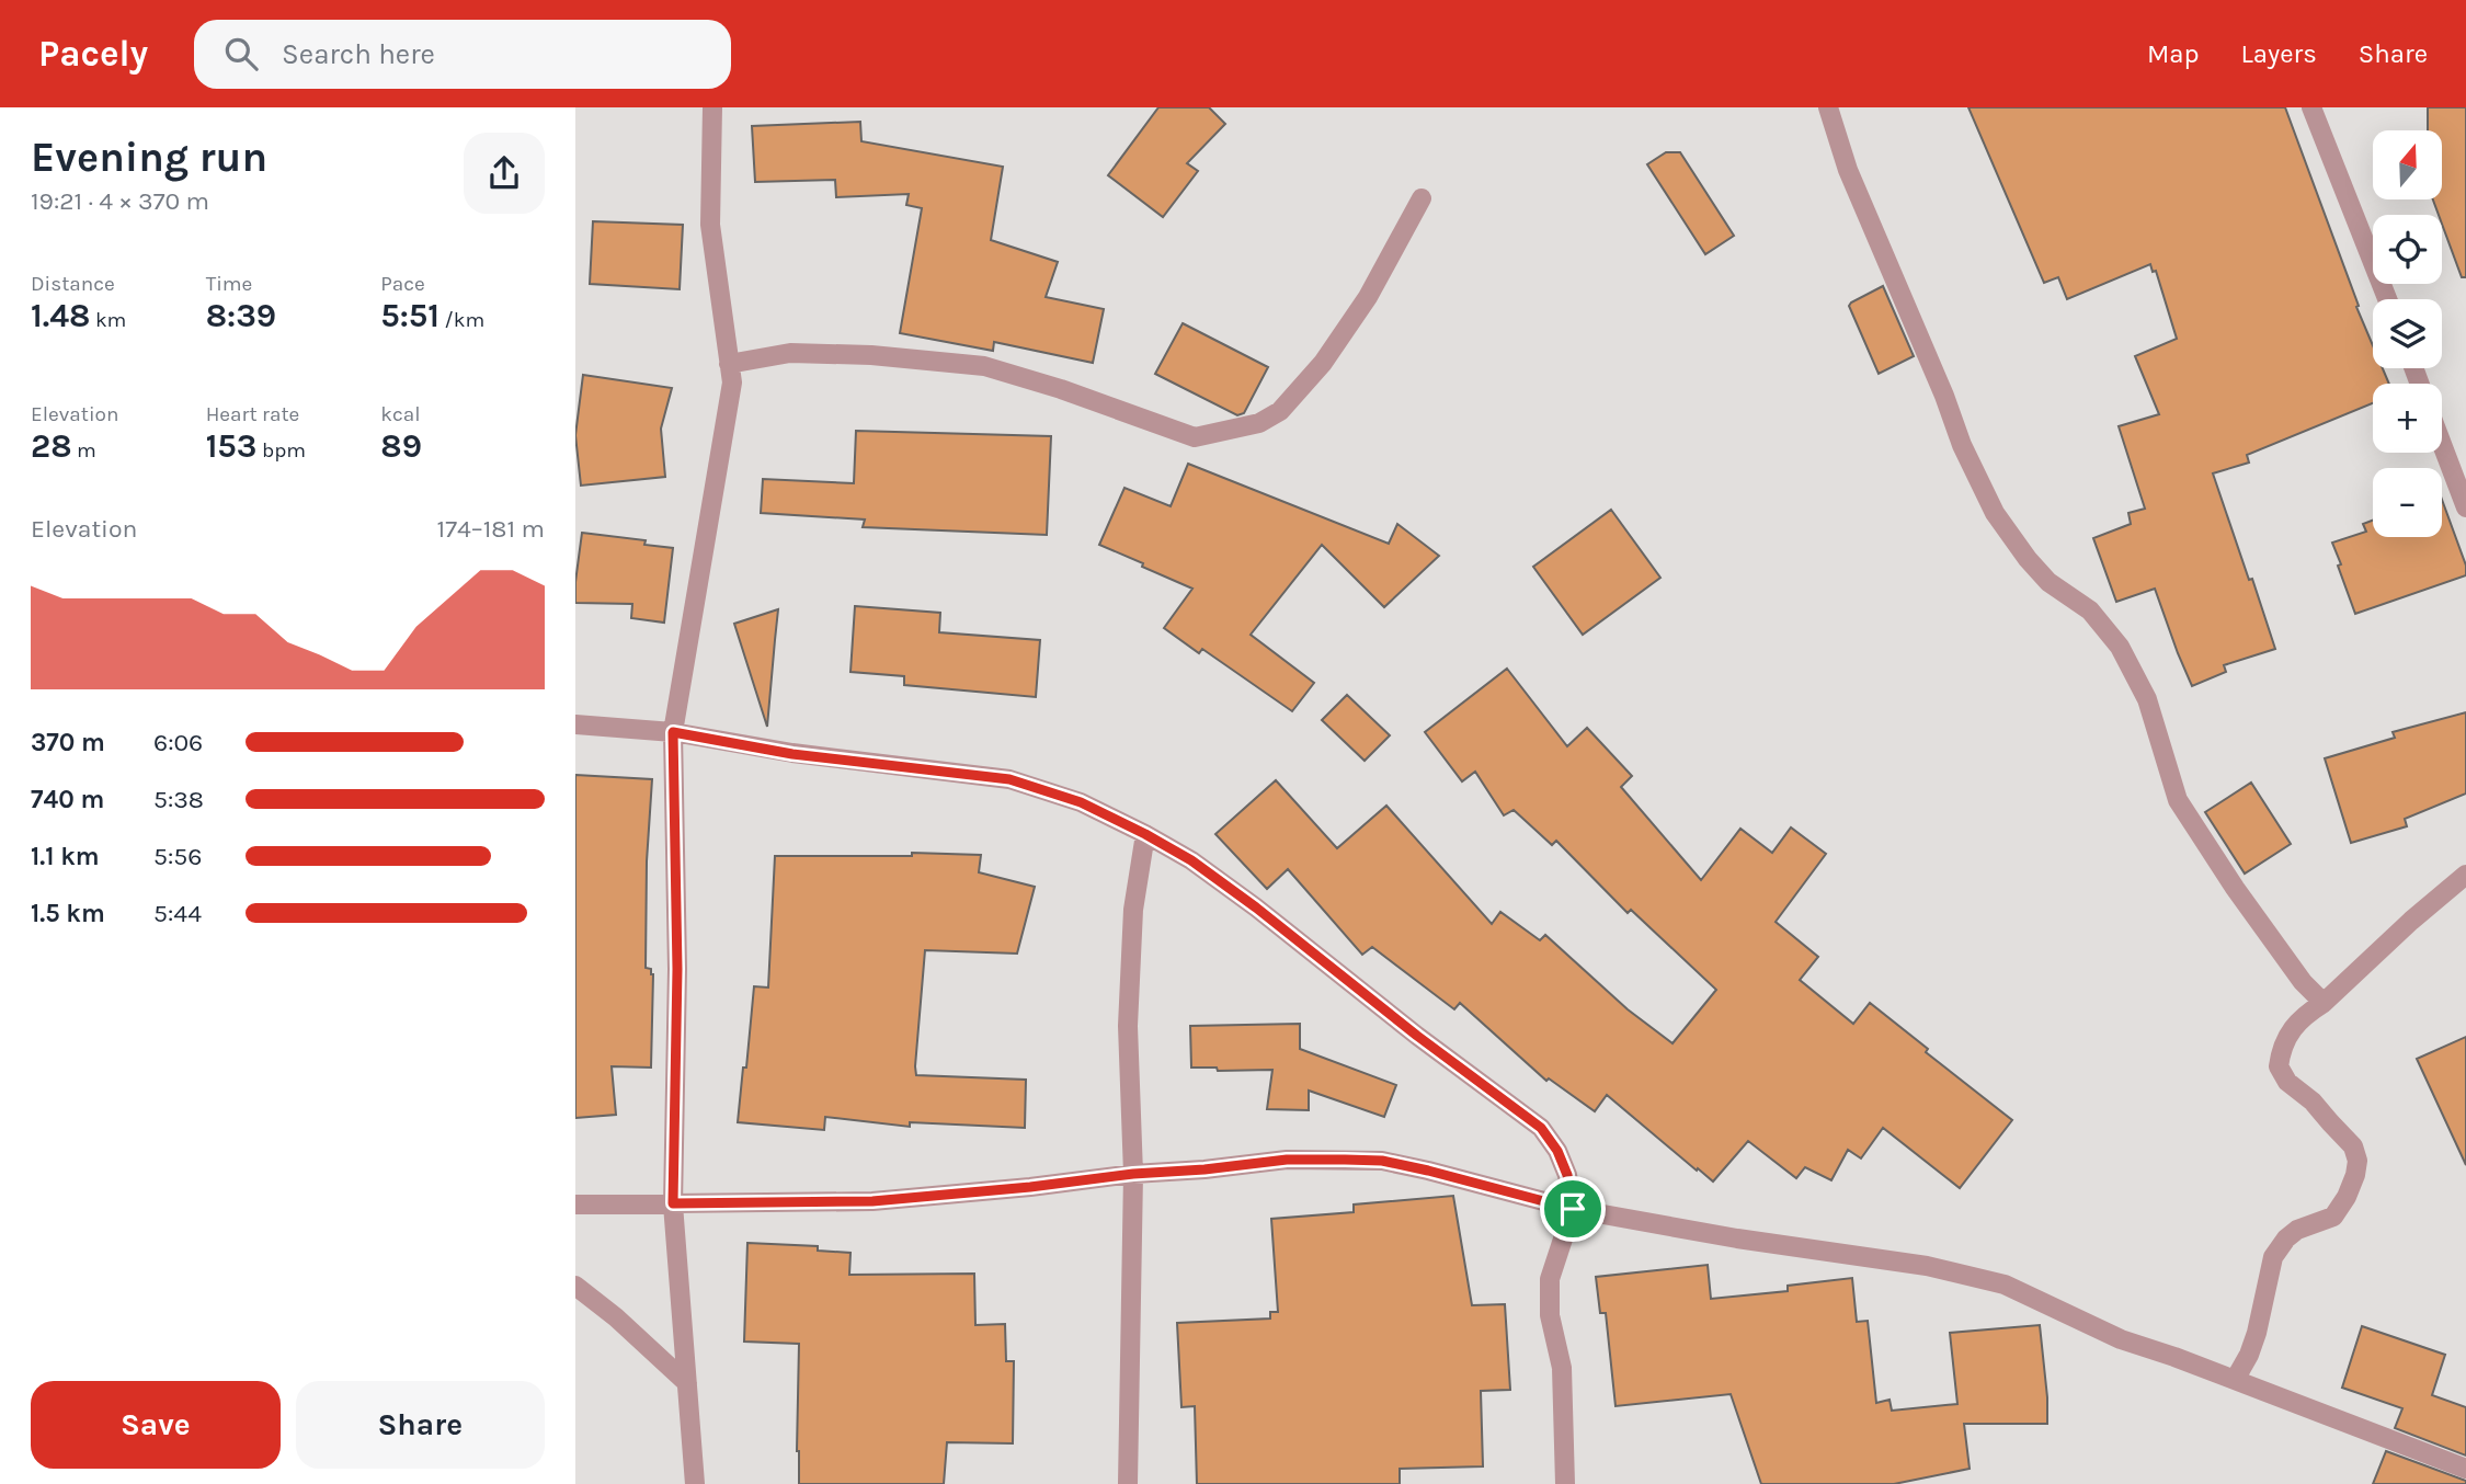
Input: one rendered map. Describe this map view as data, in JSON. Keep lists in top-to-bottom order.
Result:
{
  "north": "top",
  "page": {
    "header": "Pacely",
    "search": "Search here",
    "nav": ["Map", "Layers", "Share"],
    "heading": ["Evening run", "19:21 · 4 × 370 m"],
    "map_buttons": ["+", "−"],
    "stats": [
      ["Distance", "1.48 km"],
      ["Time", "8:39"],
      ["Pace", "5:51 /km"],
      ["Elevation", "28 m"],
      ["Heart rate", "153 bpm"],
      ["kcal", "89"]
    ],
    "chart": ["Elevation", "174–181 m"],
    "list": [
      {
        "name": "370 m",
        "note": "6:06"
      },
      {
        "name": "740 m",
        "note": "5:38"
      },
      {
        "name": "1.1 km",
        "note": "5:56"
      },
      {
        "name": "1.5 km",
        "note": "5:44"
      }
    ],
    "buttons": ["Save", "Share"]
  }
}
